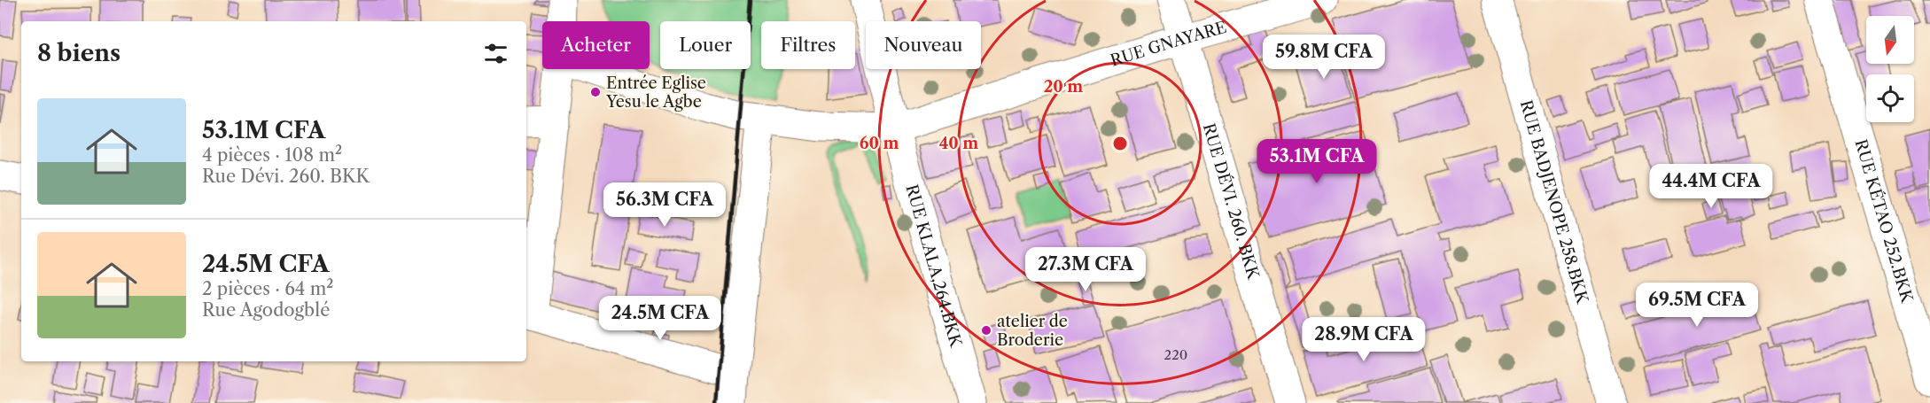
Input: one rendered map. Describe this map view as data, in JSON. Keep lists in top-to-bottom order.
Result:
{
  "streets": {
    "street": [
      "RUE GNAYARE",
      "RUE DÉVI. 260. BKK",
      "RUE BADJENOPE 258.BKK",
      "RUE KÉTAO 252.BKK",
      "RUE KLALA,264.BKK"
    ]
  },
  "crossings": [
    ["RUE GNAYARE", "RUE DÉVI. 260. BKK"],
    ["RUE GNAYARE", "RUE KLALA,264.BKK"]
  ],
  "places": ["Entrée Eglise Yesu le Agbe", "atelier de Broderie"],
  "house_numbers": ["220"],
  "north": "bottom",
  "page": {
    "chip": [
      "Acheter",
      "Louer",
      "Filtres",
      "Nouveau"
    ],
    "heading": "8 biens",
    "price": [
      "59.8M CFA",
      "53.1M CFA",
      "44.4M CFA",
      "56.3M CFA",
      "27.3M CFA",
      "69.5M CFA",
      "24.5M CFA",
      "28.9M CFA"
    ],
    "list": [
      {
        "name": "53.1M CFA",
        "note": "4 pièces · 108 m² · Rue Dévi. 260. BKK"
      },
      {
        "name": "24.5M CFA",
        "note": "2 pièces · 64 m² · Rue Agodogblé"
      }
    ]
  },
  "rings": ["20 m", "40 m", "60 m"]
}
